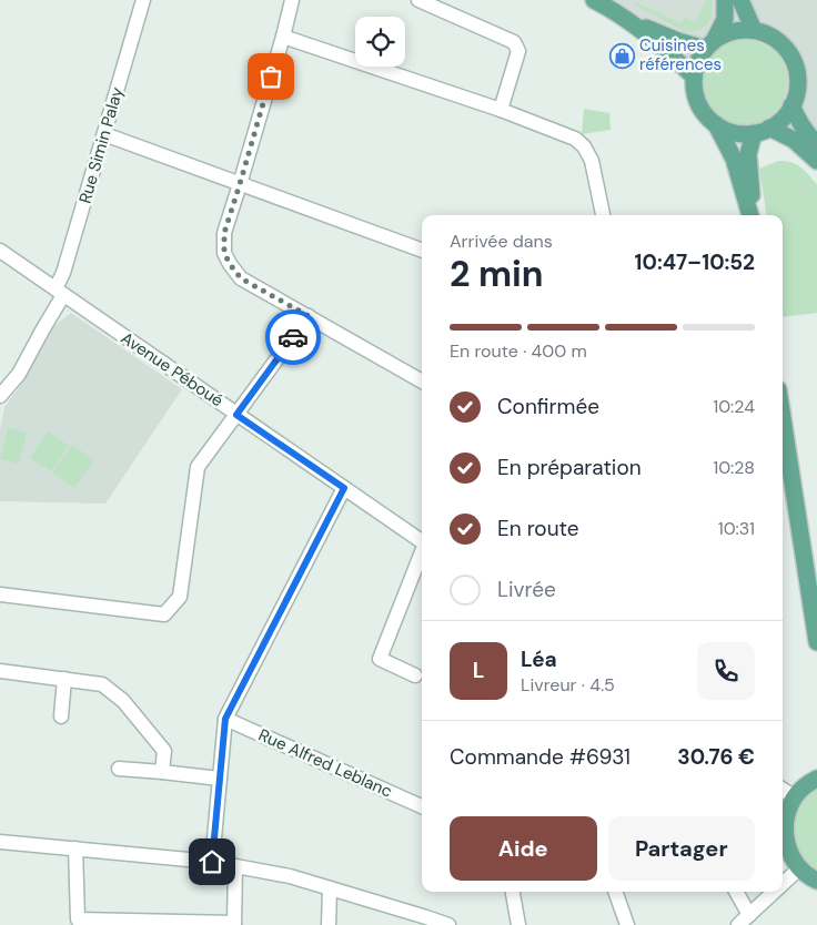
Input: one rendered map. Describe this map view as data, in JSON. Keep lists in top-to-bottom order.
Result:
{
  "streets": {
    "street": ["Rue Simin Palay", "Avenue Péboué", "Rue Alfred Leblanc"]
  },
  "crossings": [
    ["Rue Simin Palay", "Avenue Péboué"]
  ],
  "places": {
    "shop": ["Cuisines références"]
  },
  "page": {
    "heading": ["2 min", "Arrivée dans", "10:47–10:52"],
    "panel": [
      "Léa",
      "Livreur · 4.5",
      "Commande #6931",
      "30.76 €"
    ],
    "bar": "En route · 400 m",
    "list": [
      ["Confirmée", "10:24"],
      ["En préparation", "10:28"],
      ["En route", "10:31"],
      "Livrée"
    ],
    "round": "L",
    "buttons": ["Aide", "Partager"]
  }
}
